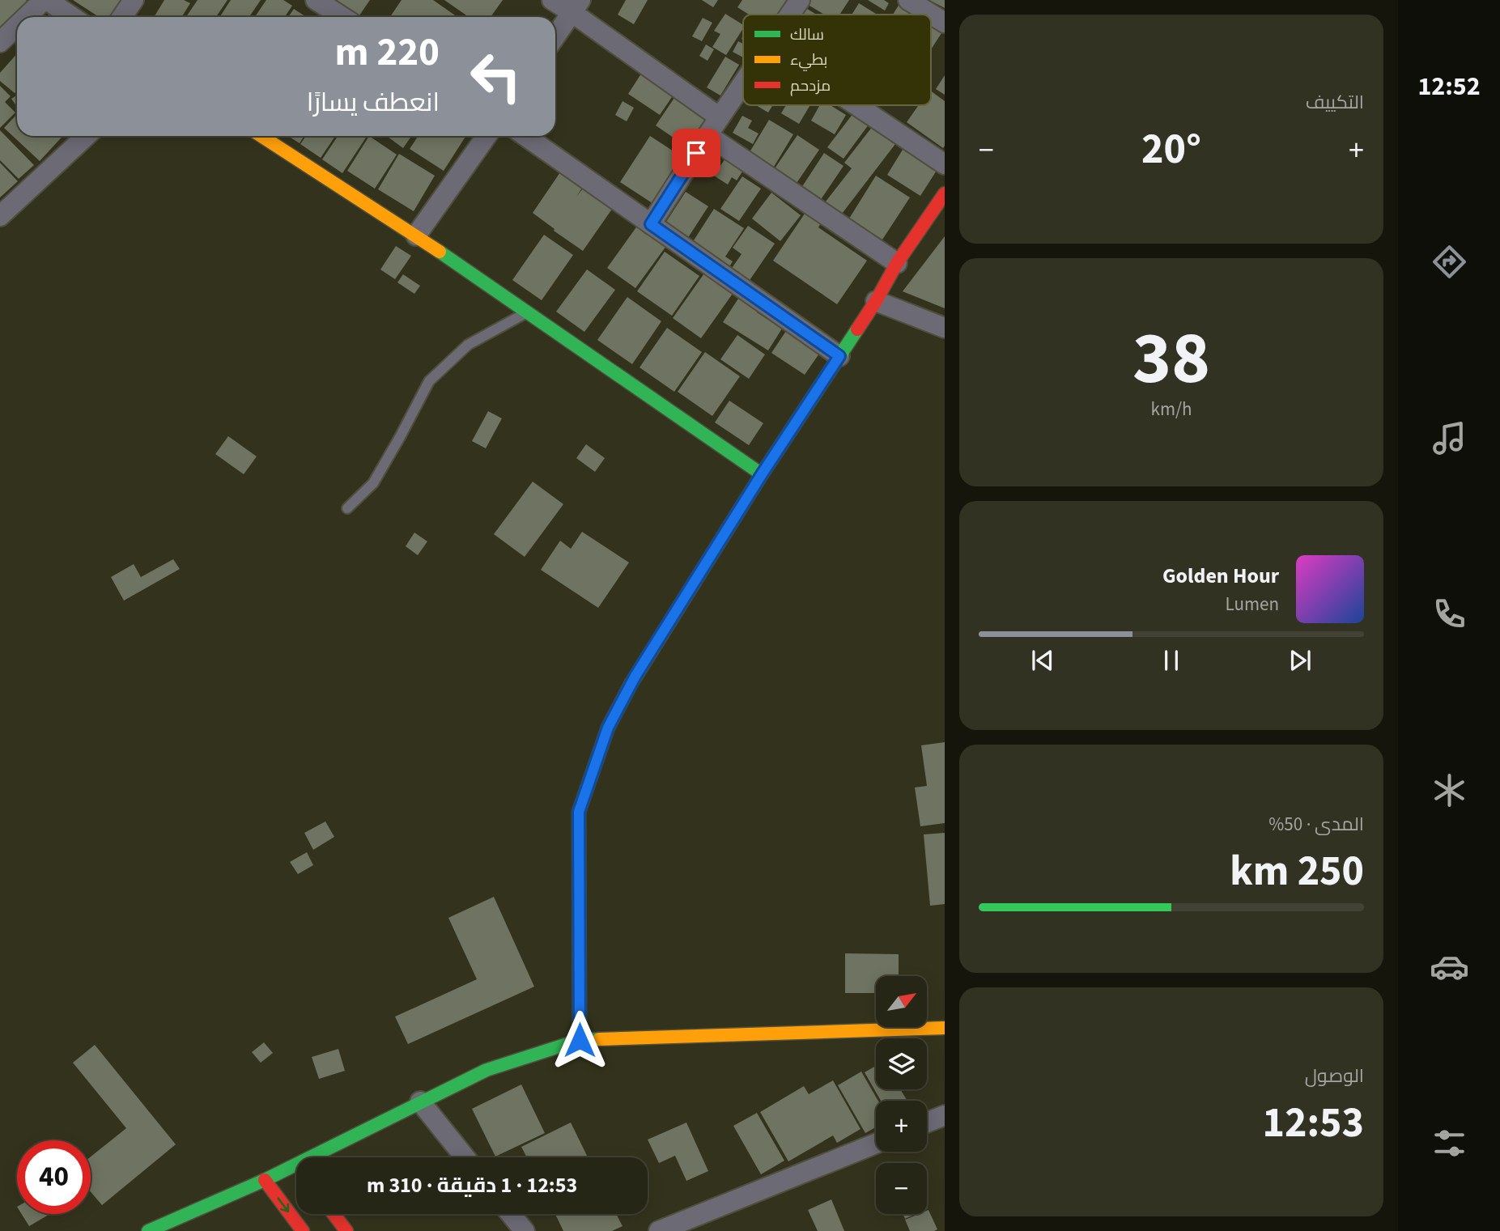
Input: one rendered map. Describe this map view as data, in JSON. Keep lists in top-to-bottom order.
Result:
{
  "legend": ["سالك", "بطيء", "مزدحم"],
  "north": "top right",
  "page": {
    "tabs": "12:52",
    "tile": [
      "التكييف",
      ["38", "km/h"],
      ["المدى · 50%", "250 km"],
      ["الوصول", "12:53"]
    ],
    "turn": ["220 m", "انعطف يسارًا"],
    "heat": ["−", "20°", "+"],
    "song": ["Golden Hour", "Lumen"],
    "map_buttons": ["+", "−"],
    "limit": "40",
    "trip": "12:53 · 1 دقيقة · 310 m"
  }
}
